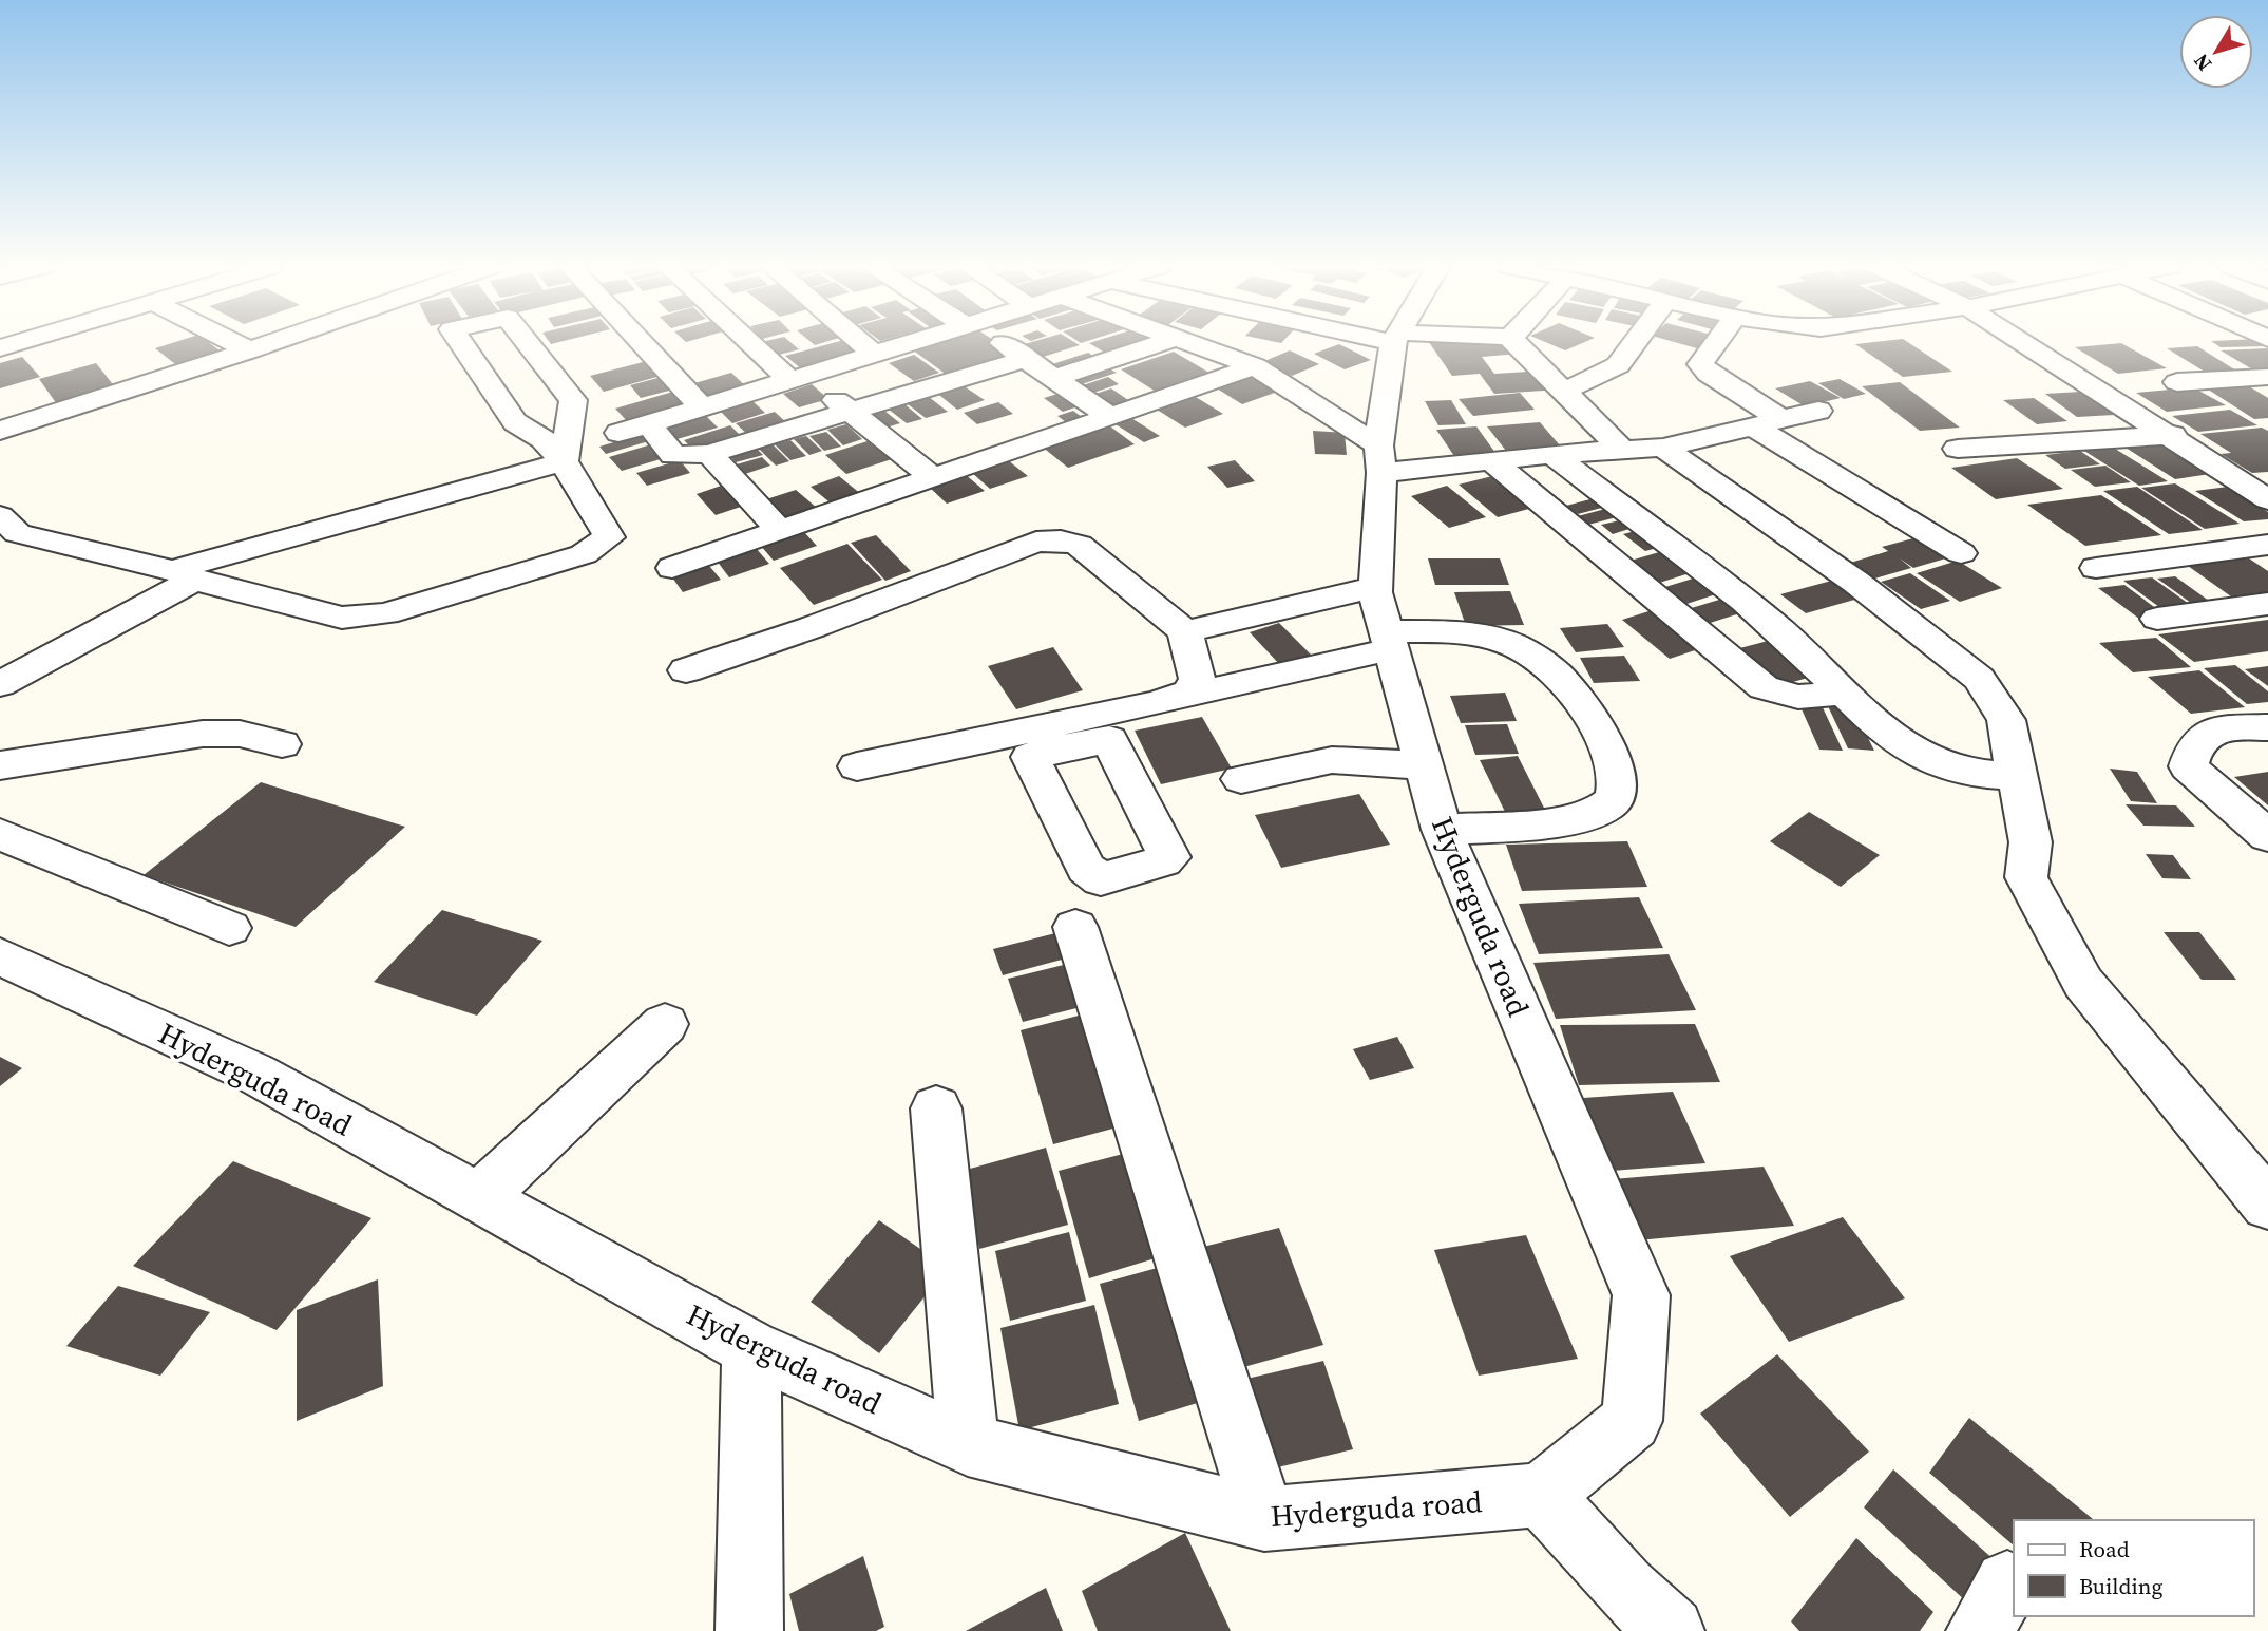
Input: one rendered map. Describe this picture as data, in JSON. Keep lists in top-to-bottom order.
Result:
{
  "streets": {
    "street": ["Hyderguda road"]
  },
  "legend": ["Road", "Building"],
  "north": "bottom left"
}
